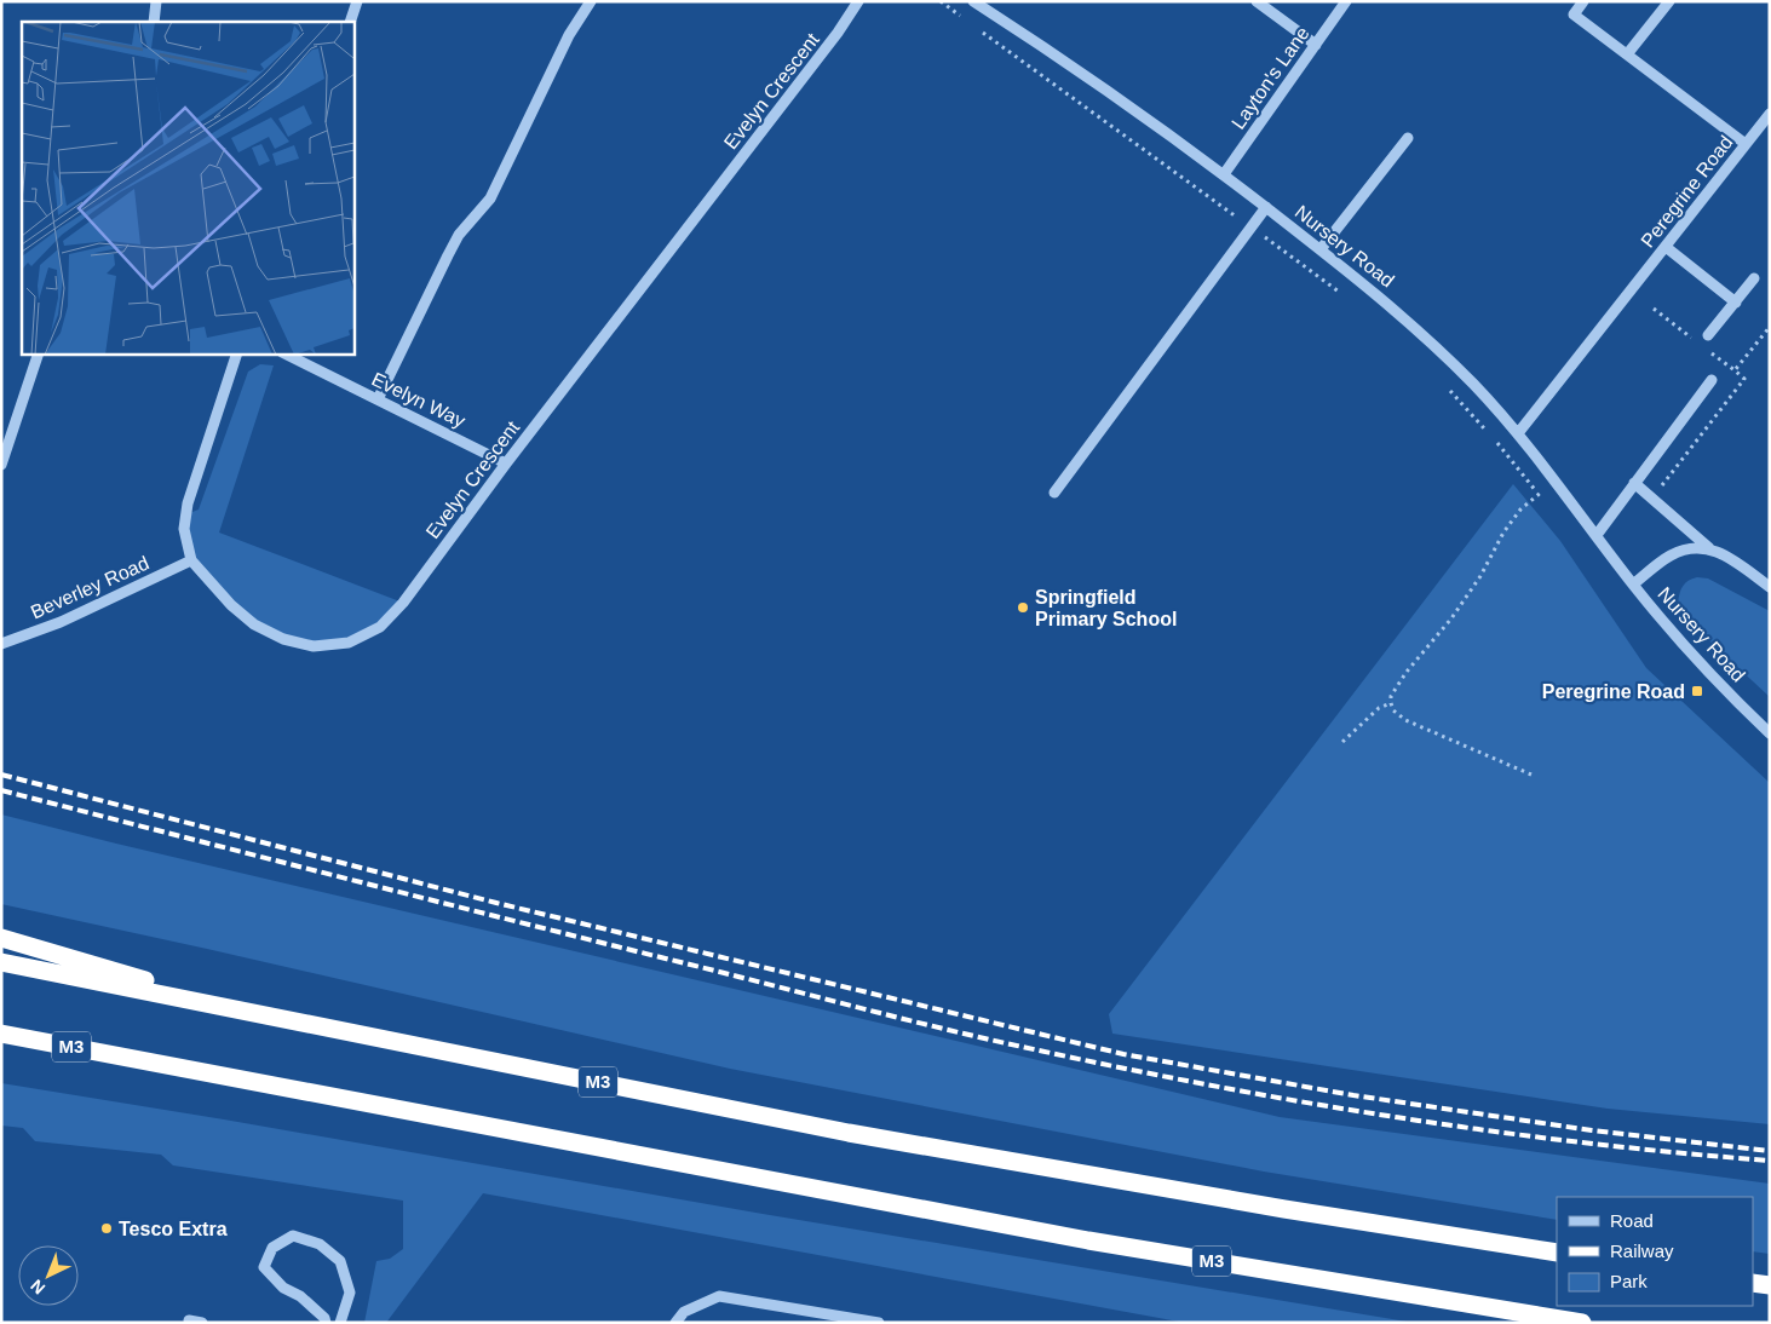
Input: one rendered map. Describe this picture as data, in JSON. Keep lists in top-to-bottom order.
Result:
{
  "streets": {
    "highway": ["M3"],
    "street": [
      "Layton's Lane",
      "Evelyn Crescent",
      "Peregrine Road",
      "Nursery Road",
      "Evelyn Way",
      "Beverley Road"
    ]
  },
  "crossings": [
    ["Layton's Lane", "Nursery Road"],
    ["Evelyn Crescent", "Evelyn Way"],
    ["Evelyn Crescent", "Beverley Road"],
    ["Peregrine Road", "Nursery Road"]
  ],
  "places": {
    "other": ["Springfield Primary School", "Tesco Extra"],
    "transit": ["Peregrine Road"]
  },
  "legend": ["Road", "Railway", "Park"],
  "north": "bottom left"
}
